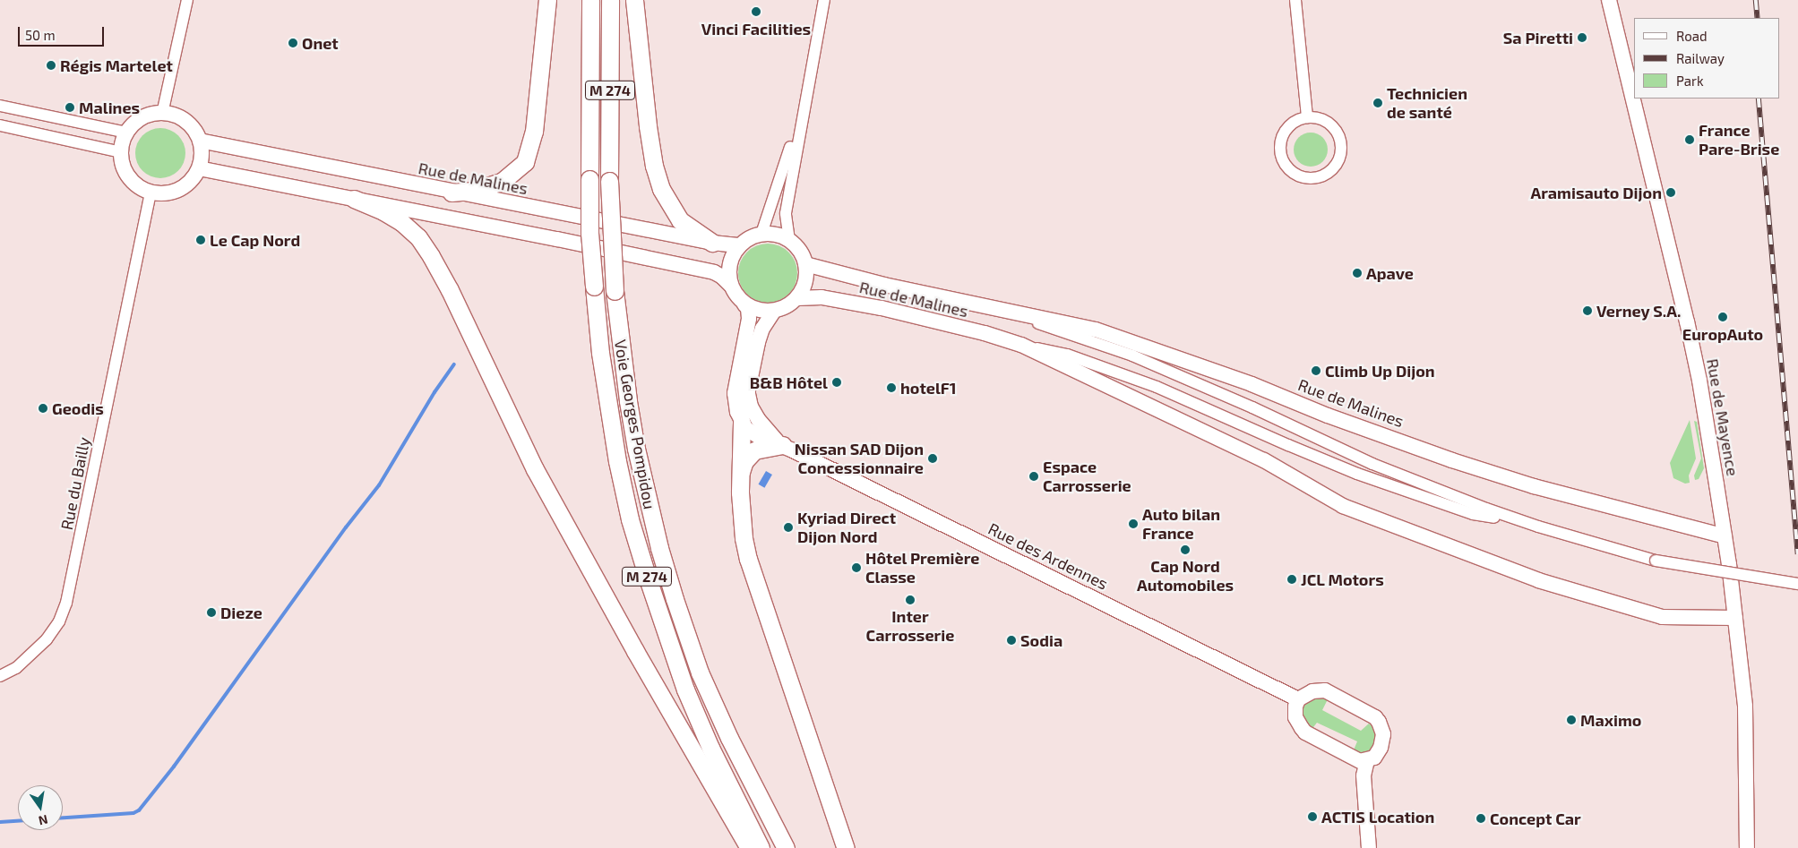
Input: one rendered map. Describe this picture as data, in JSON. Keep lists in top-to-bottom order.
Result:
{
  "streets": {
    "highway": ["M 274", "Voie Georges Pompidou"],
    "main road": ["Rue de Malines", "Rue de Mayence", "Rue des Ardennes"],
    "street": ["Rue du Bailly"]
  },
  "crossings": [
    ["Rue de Malines", "Rue de Mayence"],
    ["Rue de Malines", "Rue du Bailly"],
    ["Rue de Malines", "Rue des Ardennes"]
  ],
  "places": [
    "Vinci Facilities",
    "Sa Piretti",
    "Onet",
    "Régis Martelet",
    "Technicien de santé",
    "Malines",
    "France Pare-Brise",
    "Aramisauto Dijon",
    "Le Cap Nord",
    "Apave",
    "Verney S.A.",
    "EuropAuto",
    "Climb Up Dijon",
    "B&B Hôtel",
    "hotelF1",
    "Geodis",
    "Nissan SAD Dijon Concessionnaire",
    "Espace Carrosserie",
    "Auto bilan France",
    "Kyriad Direct Dijon Nord",
    "Cap Nord Automobiles",
    "Hôtel Première Classe",
    "JCL Motors",
    "Inter Carrosserie",
    "Dieze",
    "Sodia",
    "Maximo",
    "ACTIS Location",
    "Concept Car"
  ],
  "legend": ["Road", "Railway", "Park"],
  "scale_bar": "50 m",
  "north": "bottom"
}
